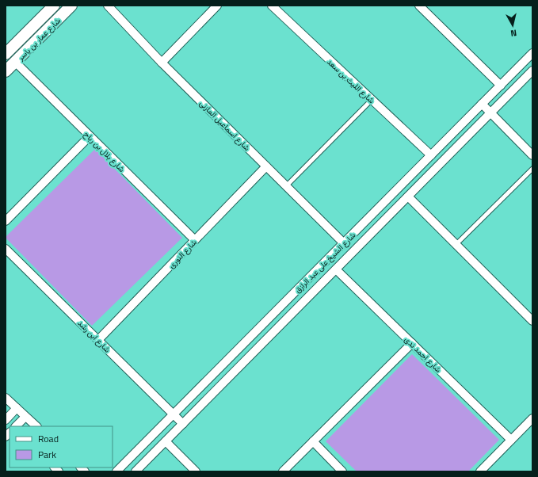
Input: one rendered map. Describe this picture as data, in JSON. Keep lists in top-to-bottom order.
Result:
{
  "streets": {
    "street": [
      "شارع عمار بن ياسر",
      "شارع الليث بن سعد",
      "شارع اسماعيل المازنى",
      "شارع بلال بن رباح",
      "شارع النورى",
      "شارع الشيخ على عبد الرازق",
      "شارع ابن رشد",
      "شارع احمد ندى"
    ]
  },
  "crossings": [
    ["شارع عمار بن ياسر", "شارع بلال بن رباح"],
    ["شارع الليث بن سعد", "شارع الشيخ على عبد الرازق"],
    ["شارع اسماعيل المازنى", "شارع النورى"],
    ["شارع اسماعيل المازنى", "شارع الشيخ على عبد الرازق"],
    ["شارع بلال بن رباح", "شارع النورى"],
    ["شارع النورى", "شارع ابن رشد"],
    ["شارع الشيخ على عبد الرازق", "شارع ابن رشد"],
    ["شارع الشيخ على عبد الرازق", "شارع احمد ندى"]
  ],
  "legend": ["Road", "Park"],
  "north": "bottom"
}
